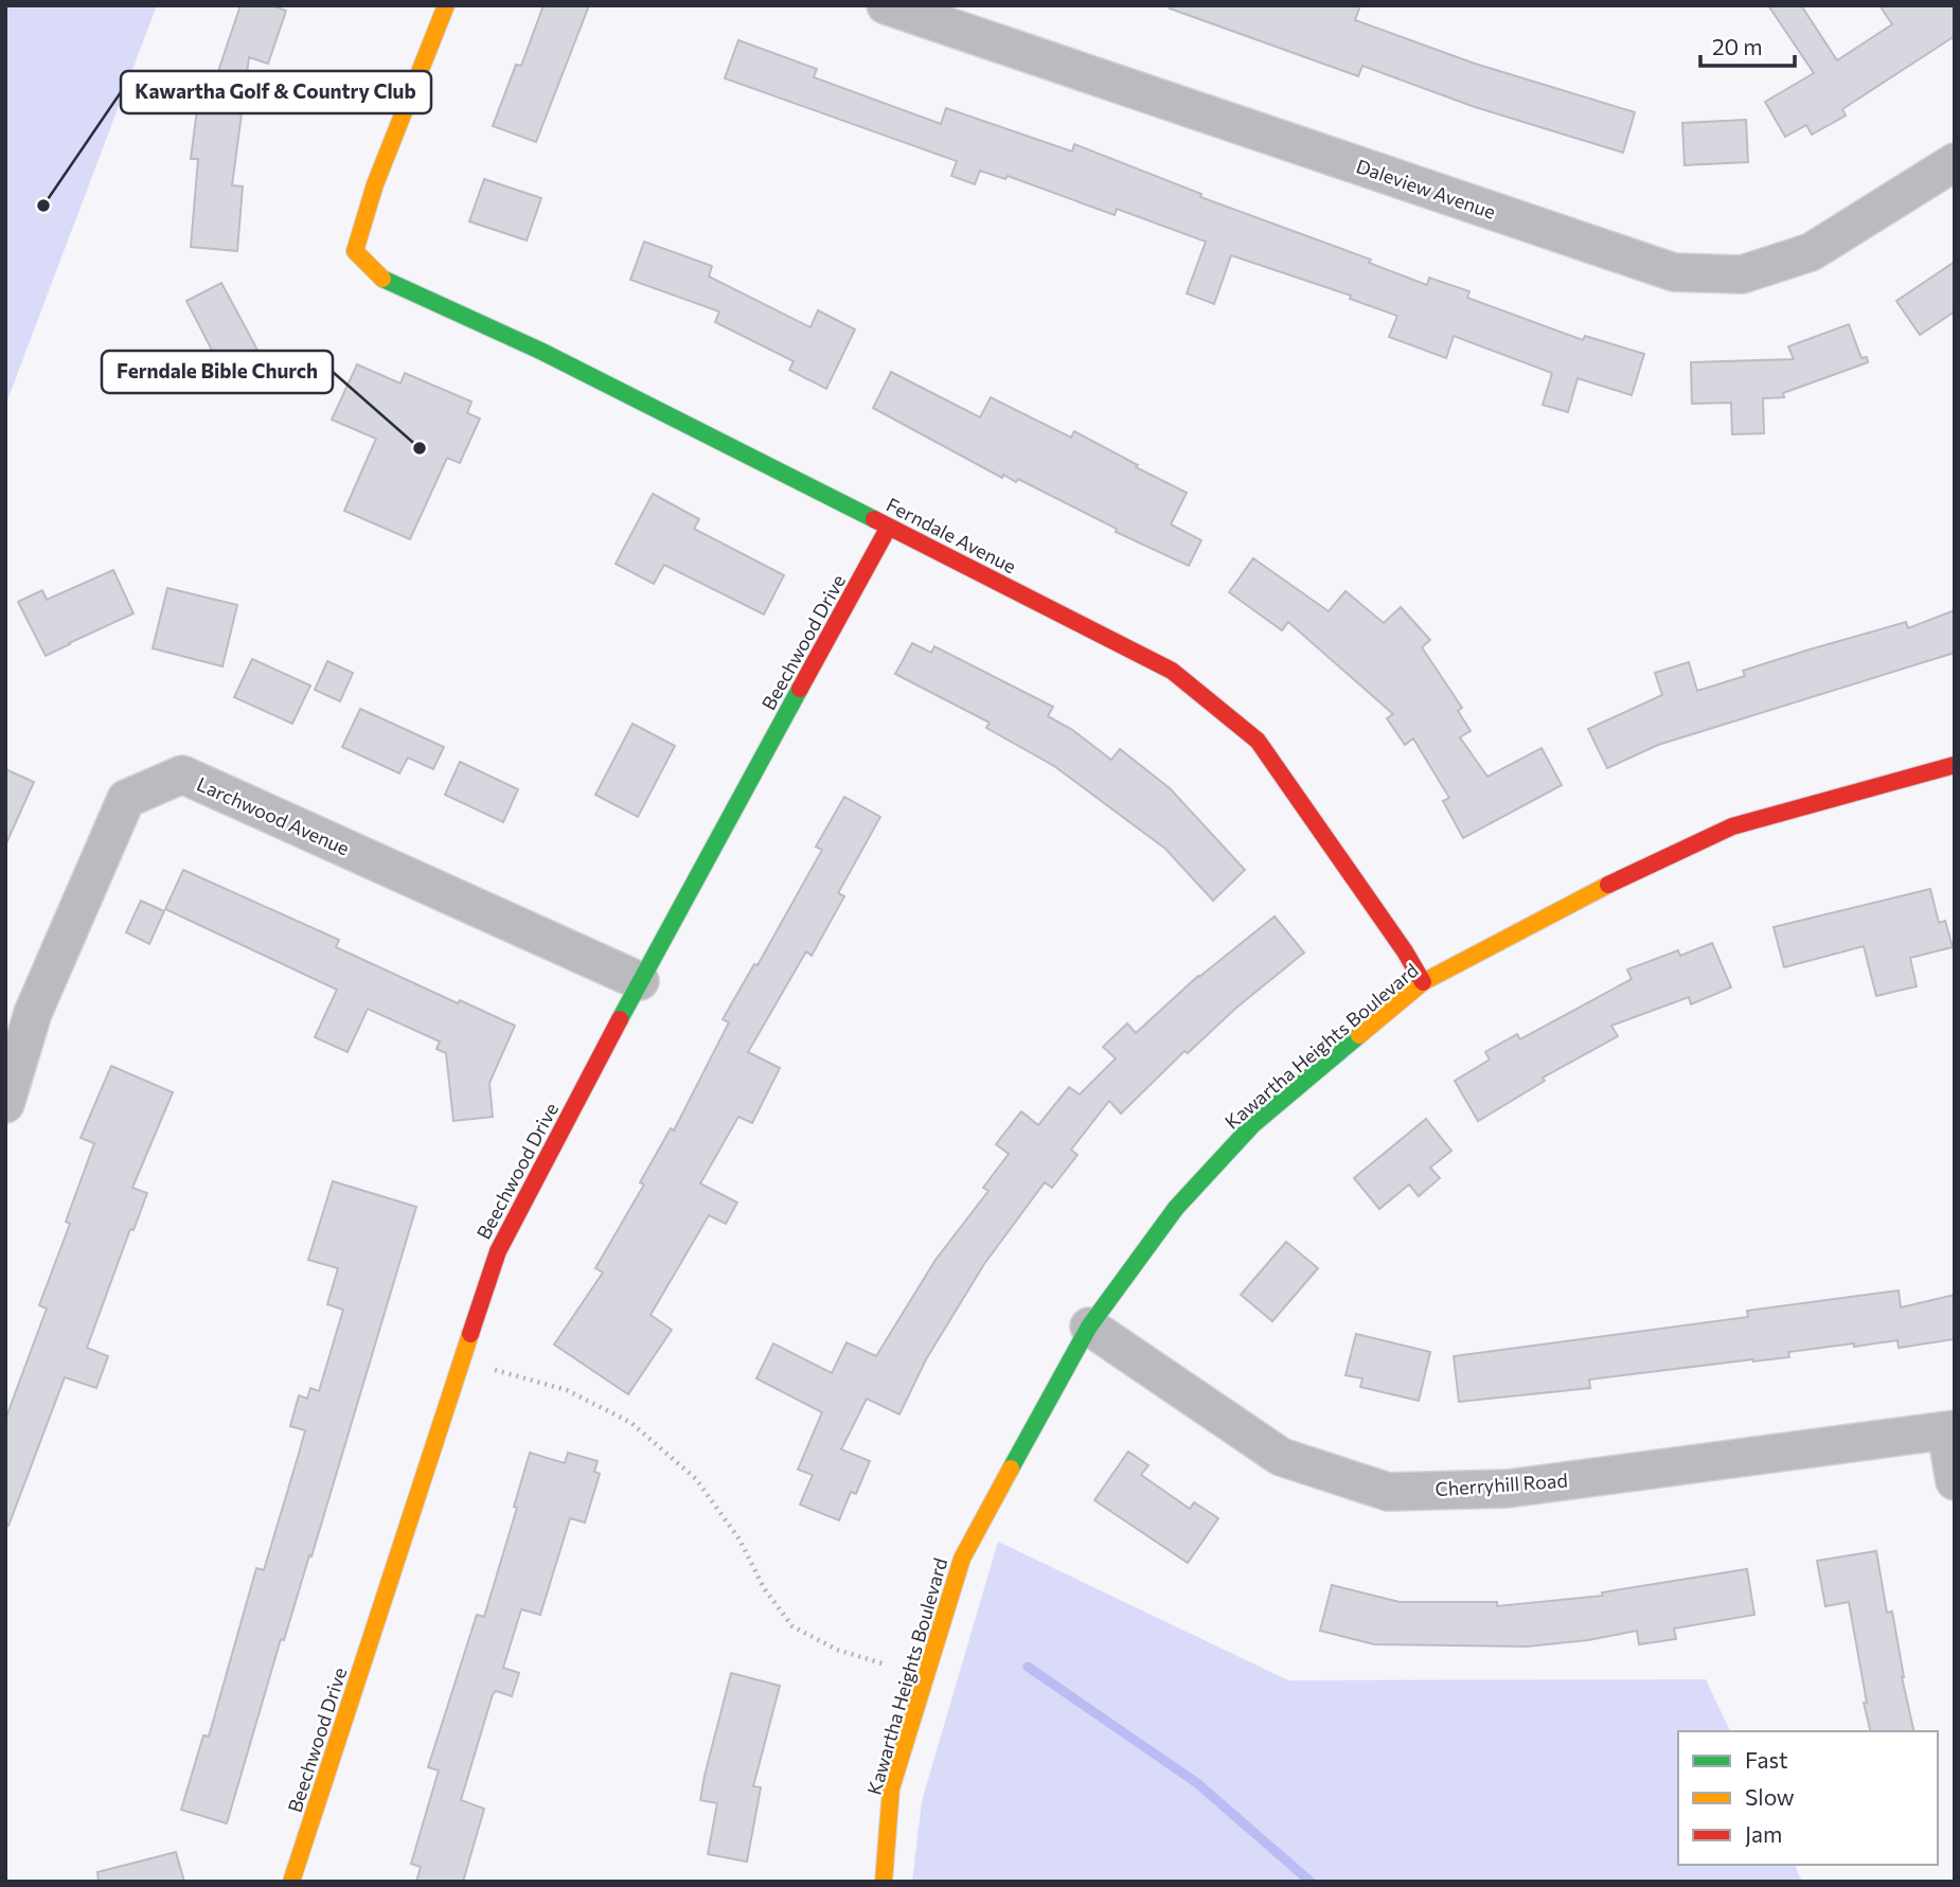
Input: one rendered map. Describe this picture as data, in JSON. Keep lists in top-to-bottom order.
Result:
{
  "streets": {
    "street": [
      "Daleview Avenue",
      "Ferndale Avenue",
      "Beechwood Drive",
      "Larchwood Avenue",
      "Kawartha Heights Boulevard",
      "Cherryhill Road"
    ]
  },
  "crossings": [
    ["Ferndale Avenue", "Beechwood Drive"],
    ["Ferndale Avenue", "Kawartha Heights Boulevard"],
    ["Beechwood Drive", "Larchwood Avenue"],
    ["Kawartha Heights Boulevard", "Cherryhill Road"]
  ],
  "places": ["Kawartha Golf & Country Club", "Ferndale Bible Church"],
  "legend": ["Fast", "Slow", "Jam"],
  "scale_bar": "20 m"
}
